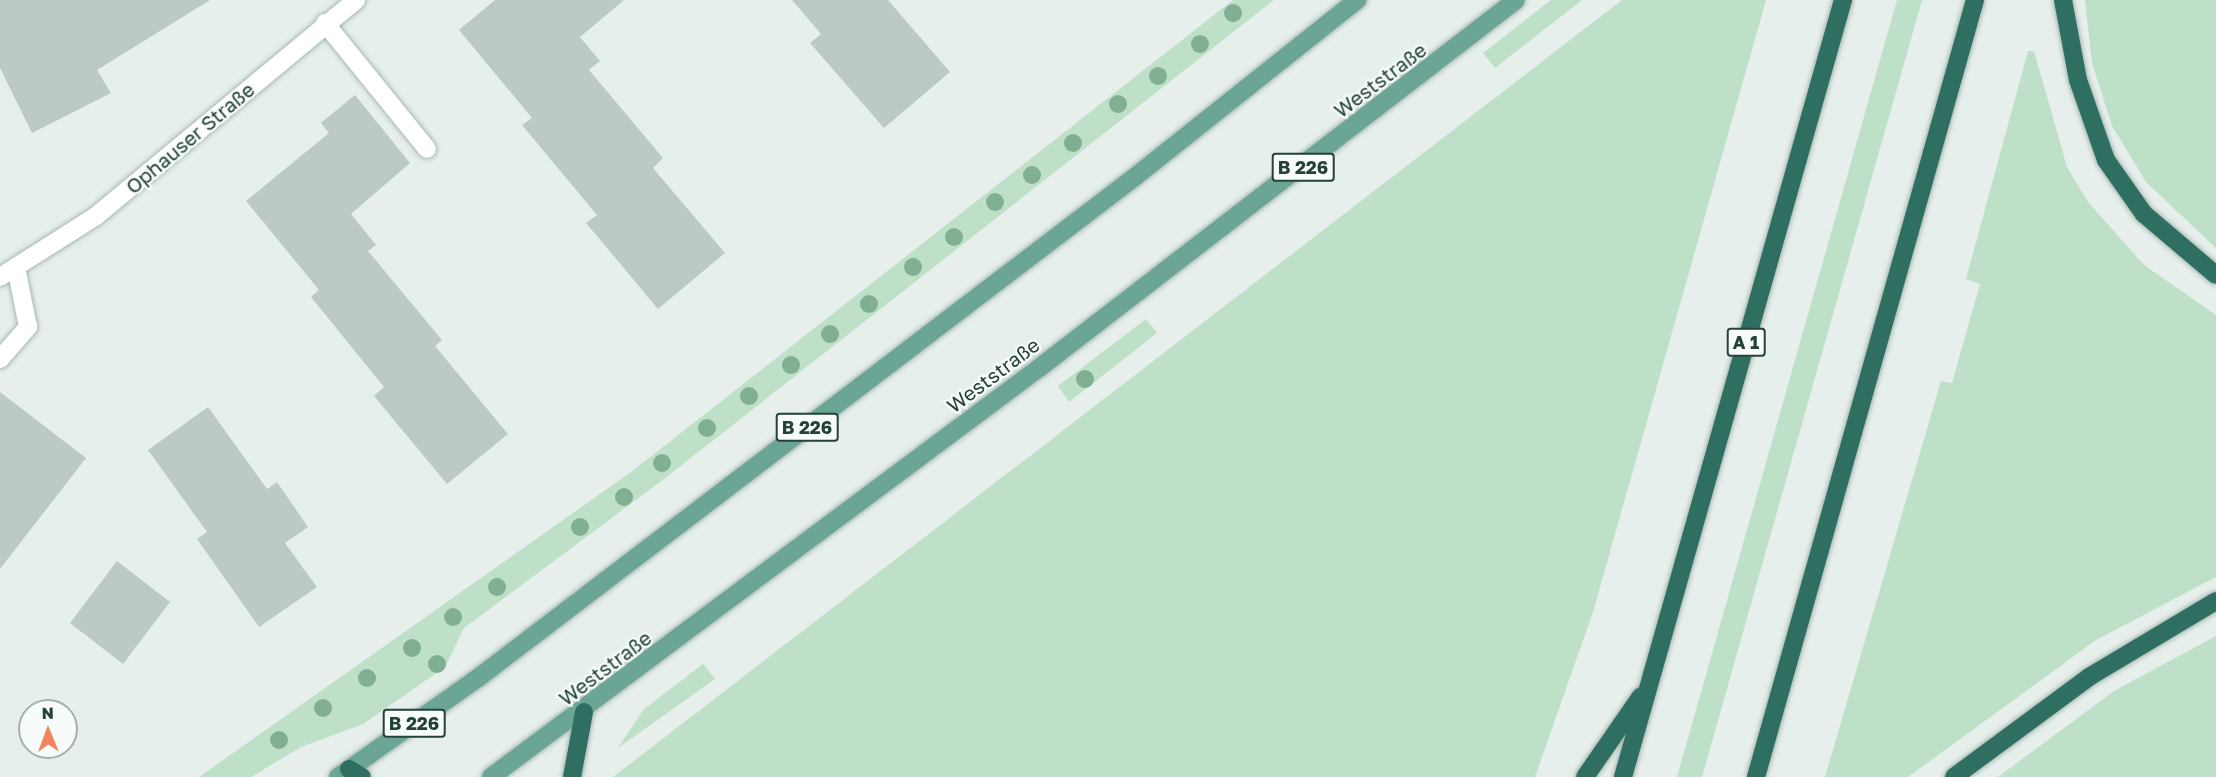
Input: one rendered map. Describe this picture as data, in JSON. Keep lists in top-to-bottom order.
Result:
{
  "streets": {
    "highway": ["A 1"],
    "main road": ["Weststraße", "B 226"],
    "street": ["Ophauser Straße"]
  },
  "north": "top"
}
